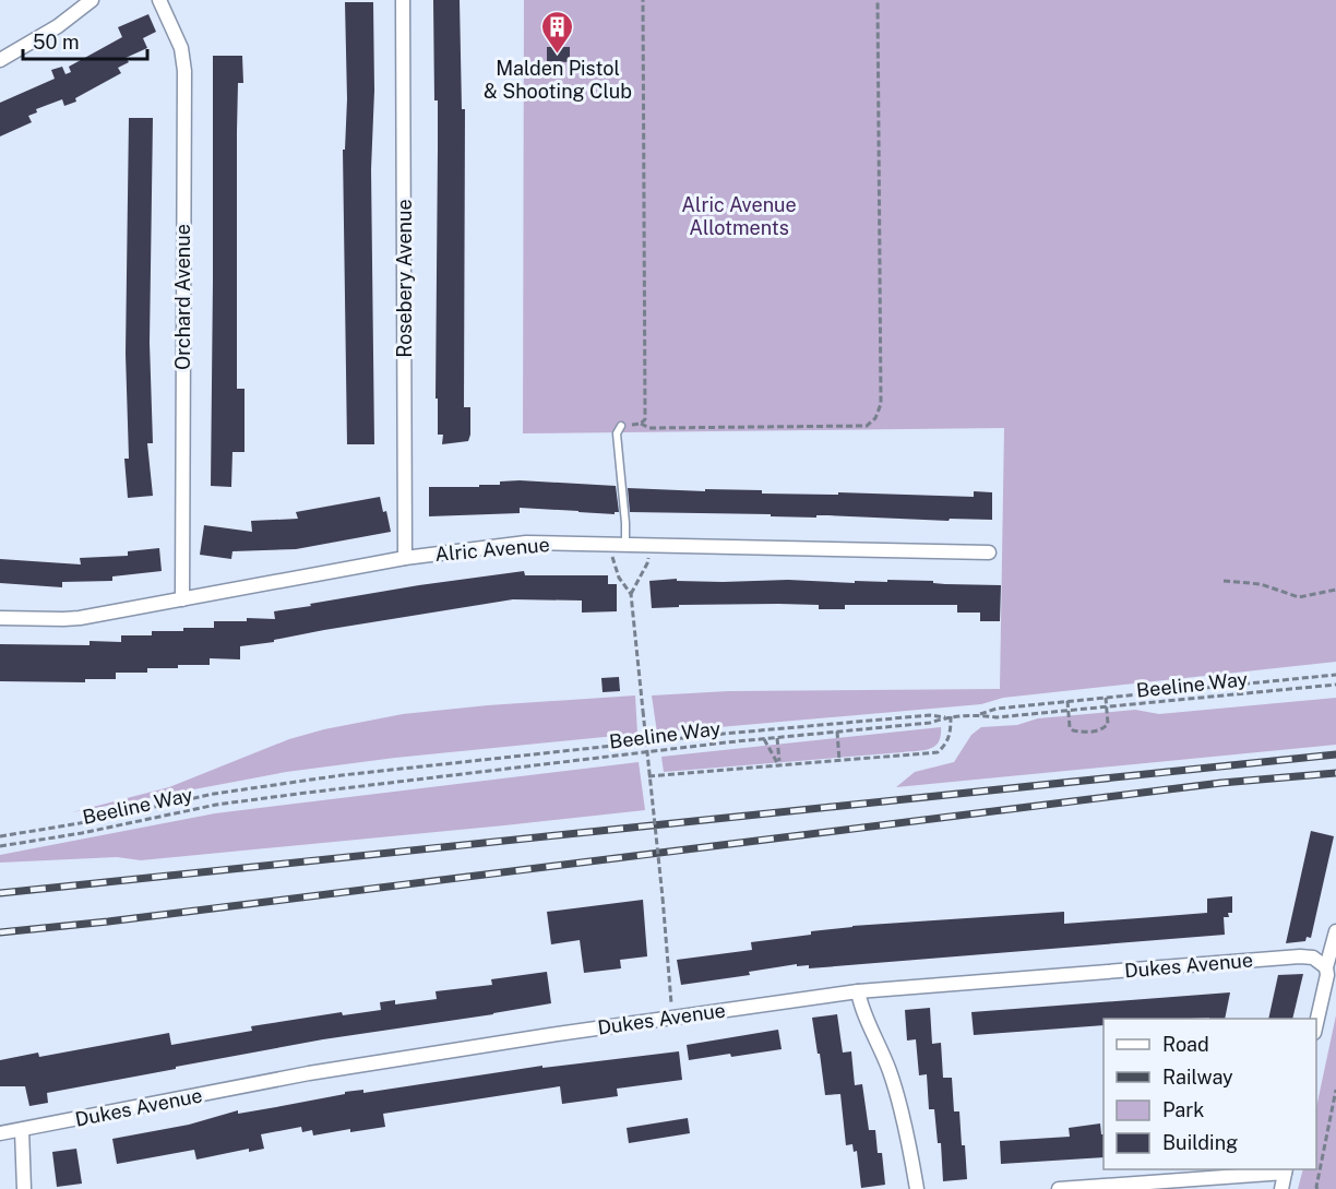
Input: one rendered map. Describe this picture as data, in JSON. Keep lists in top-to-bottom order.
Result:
{
  "streets": {
    "street": [
      "Rosebery Avenue",
      "Orchard Avenue",
      "Alric Avenue",
      "Dukes Avenue"
    ],
    "path": ["Beeline Way"]
  },
  "crossings": [
    ["Rosebery Avenue", "Alric Avenue"],
    ["Orchard Avenue", "Alric Avenue"]
  ],
  "parks": ["Alric Avenue Allotments"],
  "places": {
    "building": ["Malden Pistol & Shooting Club"]
  },
  "legend": [
    "Road",
    "Railway",
    "Park",
    "Building"
  ],
  "scale_bar": "50 m"
}
